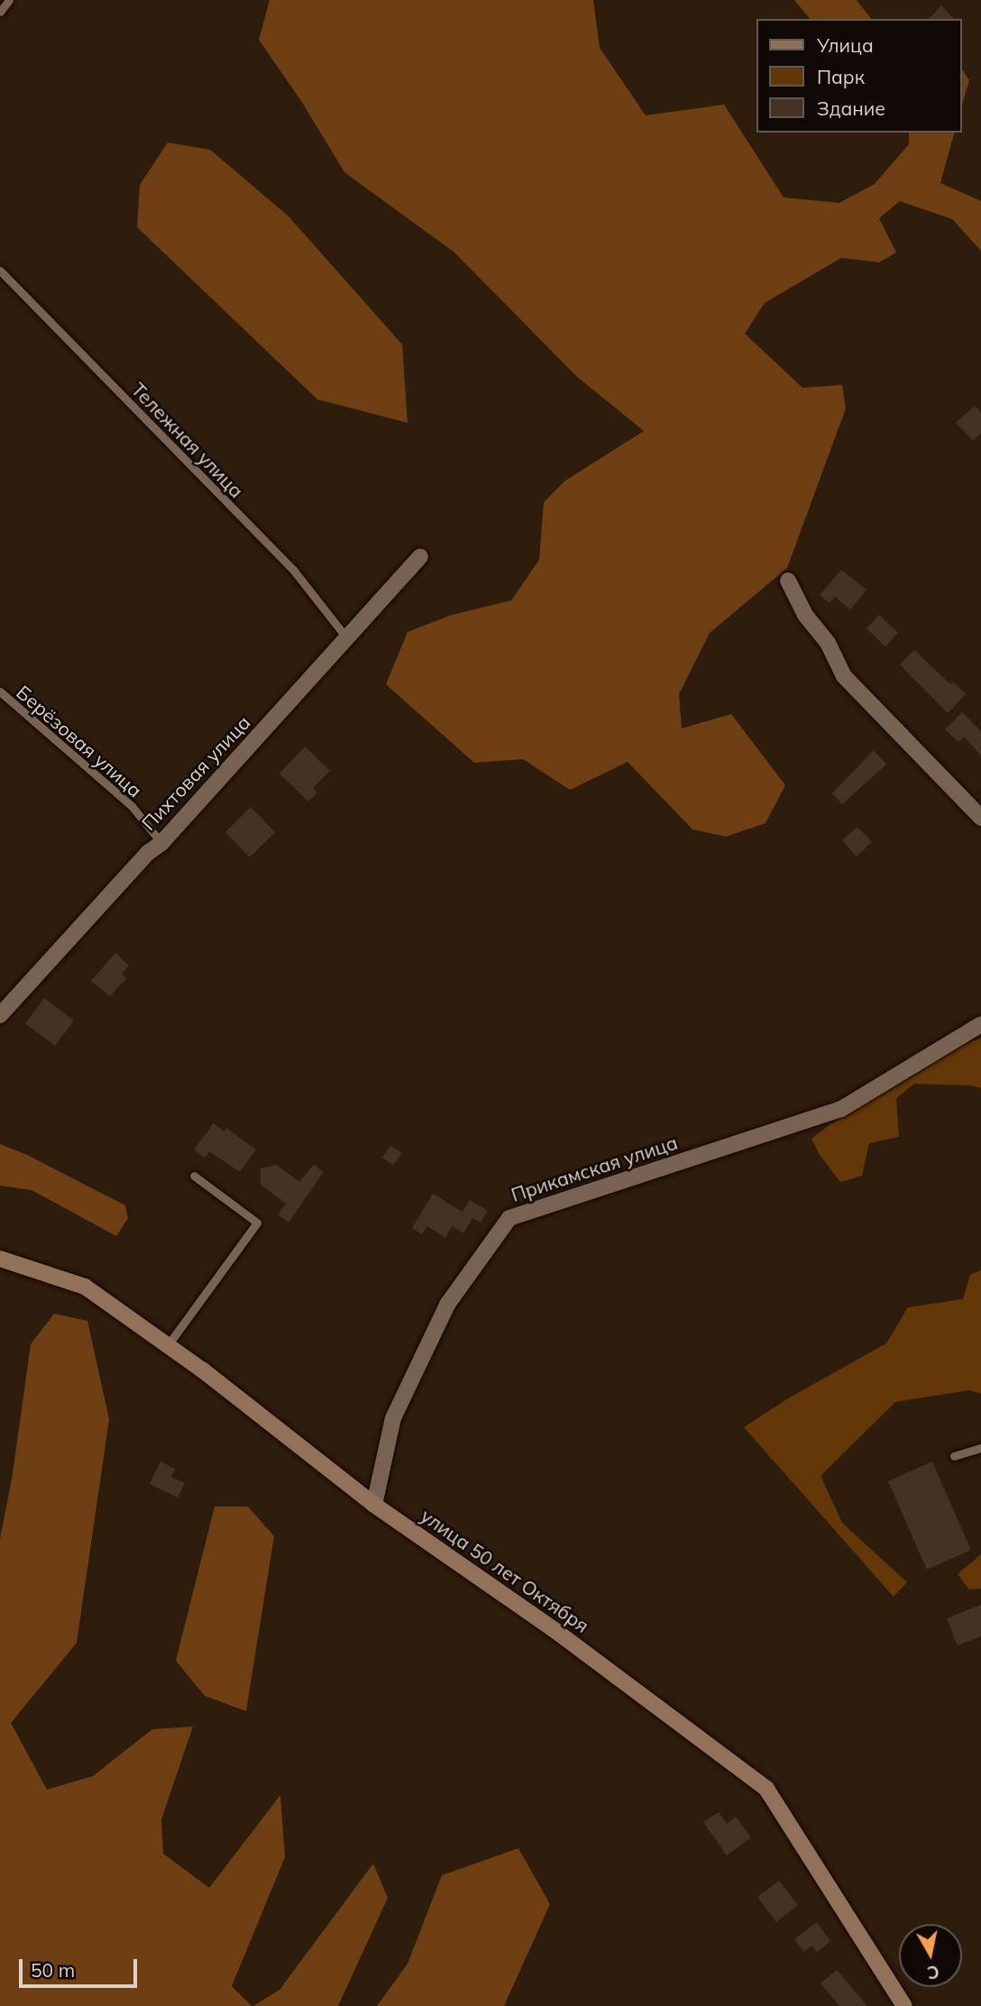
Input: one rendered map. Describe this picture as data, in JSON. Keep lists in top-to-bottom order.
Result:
{
  "streets": {
    "main road": ["улица 50 лет Октября"],
    "street": ["Пихтовая улица", "Прикамская улица"],
    "lane": ["Тележная улица", "Берёзовая улица"]
  },
  "crossings": [
    ["Тележная улица", "Пихтовая улица"],
    ["Берёзовая улица", "Пихтовая улица"],
    ["Прикамская улица", "улица 50 лет Октября"]
  ],
  "legend": ["Улица", "Парк", "Здание"],
  "scale_bar": "50 m",
  "north": "bottom"
}
